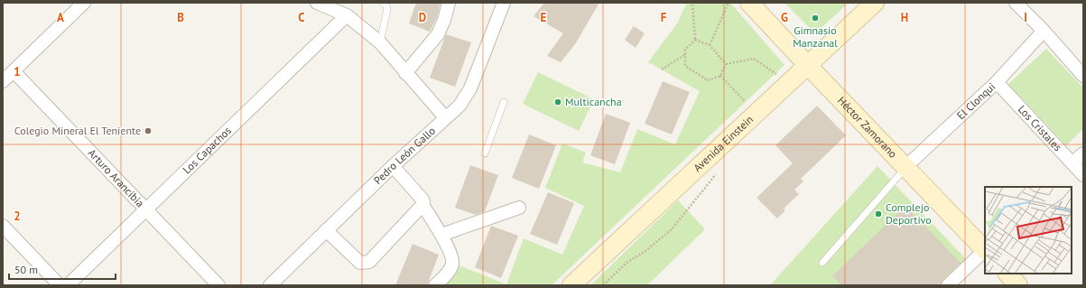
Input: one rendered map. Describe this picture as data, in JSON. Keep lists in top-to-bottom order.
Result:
{
  "streets": {
    "main road": ["Héctor Zamorano", "Avenida Einstein"],
    "street": [
      "El Clonqui",
      "Los Cristales",
      "Los Capachos",
      "Pedro León Gallo",
      "Arturo Arancibia"
    ]
  },
  "crossings": [
    ["El Clonqui", "Héctor Zamorano"],
    ["El Clonqui", "Los Cristales"],
    ["Héctor Zamorano", "Avenida Einstein"],
    ["Los Capachos", "Arturo Arancibia"]
  ],
  "places": [
    "Gimnasio Manzanal",
    "Multicancha",
    "Colegio Mineral El Teniente",
    "Complejo Deportivo"
  ],
  "scale_bar": "50 m",
  "grid": {
    "columns": [
      "A",
      "B",
      "C",
      "D",
      "E",
      "F",
      "G",
      "H",
      "I"
    ],
    "rows": ["1", "2"]
  }
}
